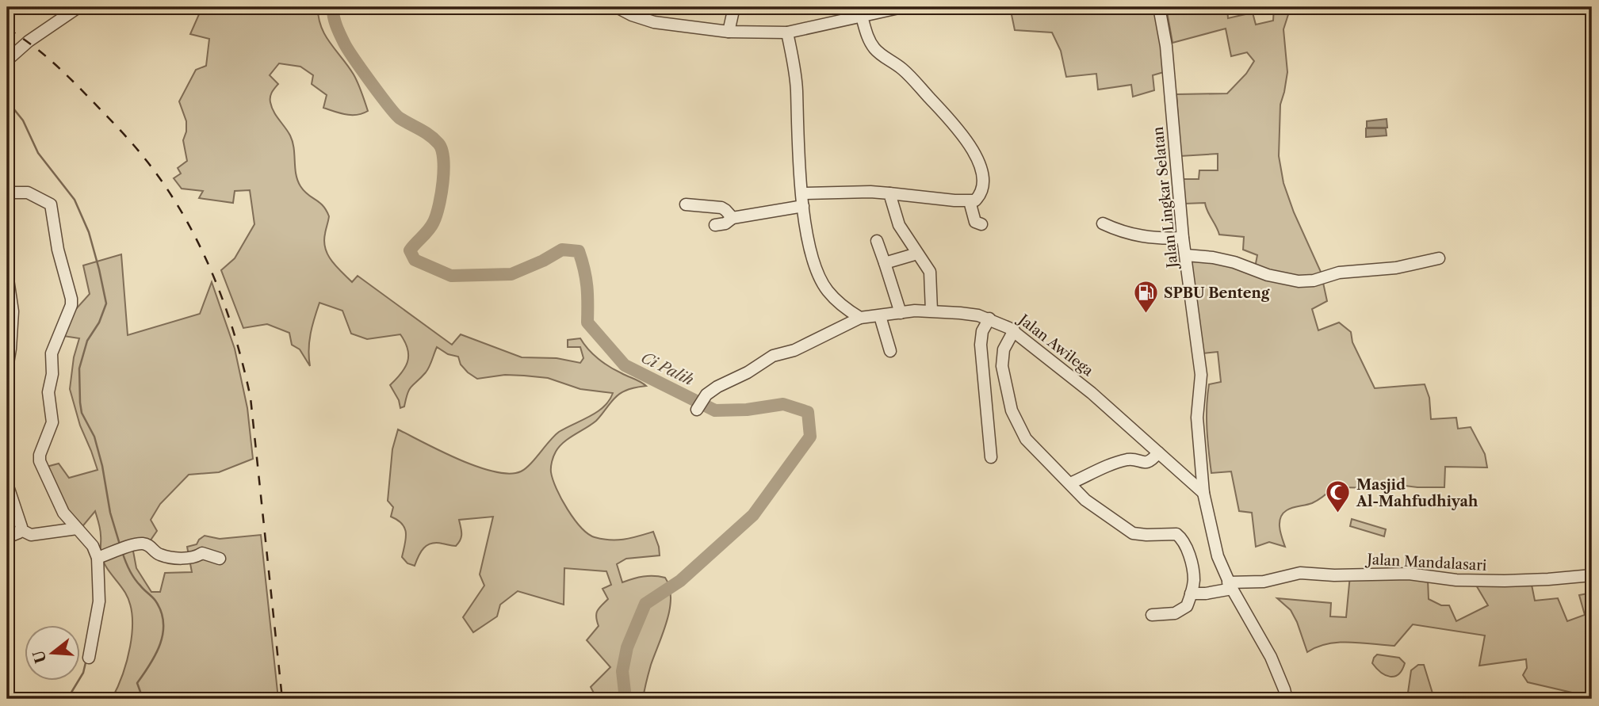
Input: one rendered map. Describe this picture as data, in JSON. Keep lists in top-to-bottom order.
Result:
{
  "streets": {
    "street": ["Jalan Lingkar Selatan", "Jalan Awilega", "Jalan Mandalasari"]
  },
  "crossings": [
    ["Jalan Lingkar Selatan", "Jalan Awilega"],
    ["Jalan Lingkar Selatan", "Jalan Mandalasari"]
  ],
  "water": ["Ci Palih"],
  "places": {
    "fuel station": ["SPBU Benteng"],
    "mosque": ["Masjid Al-Mahfudhiyah"]
  },
  "north": "left"
}
